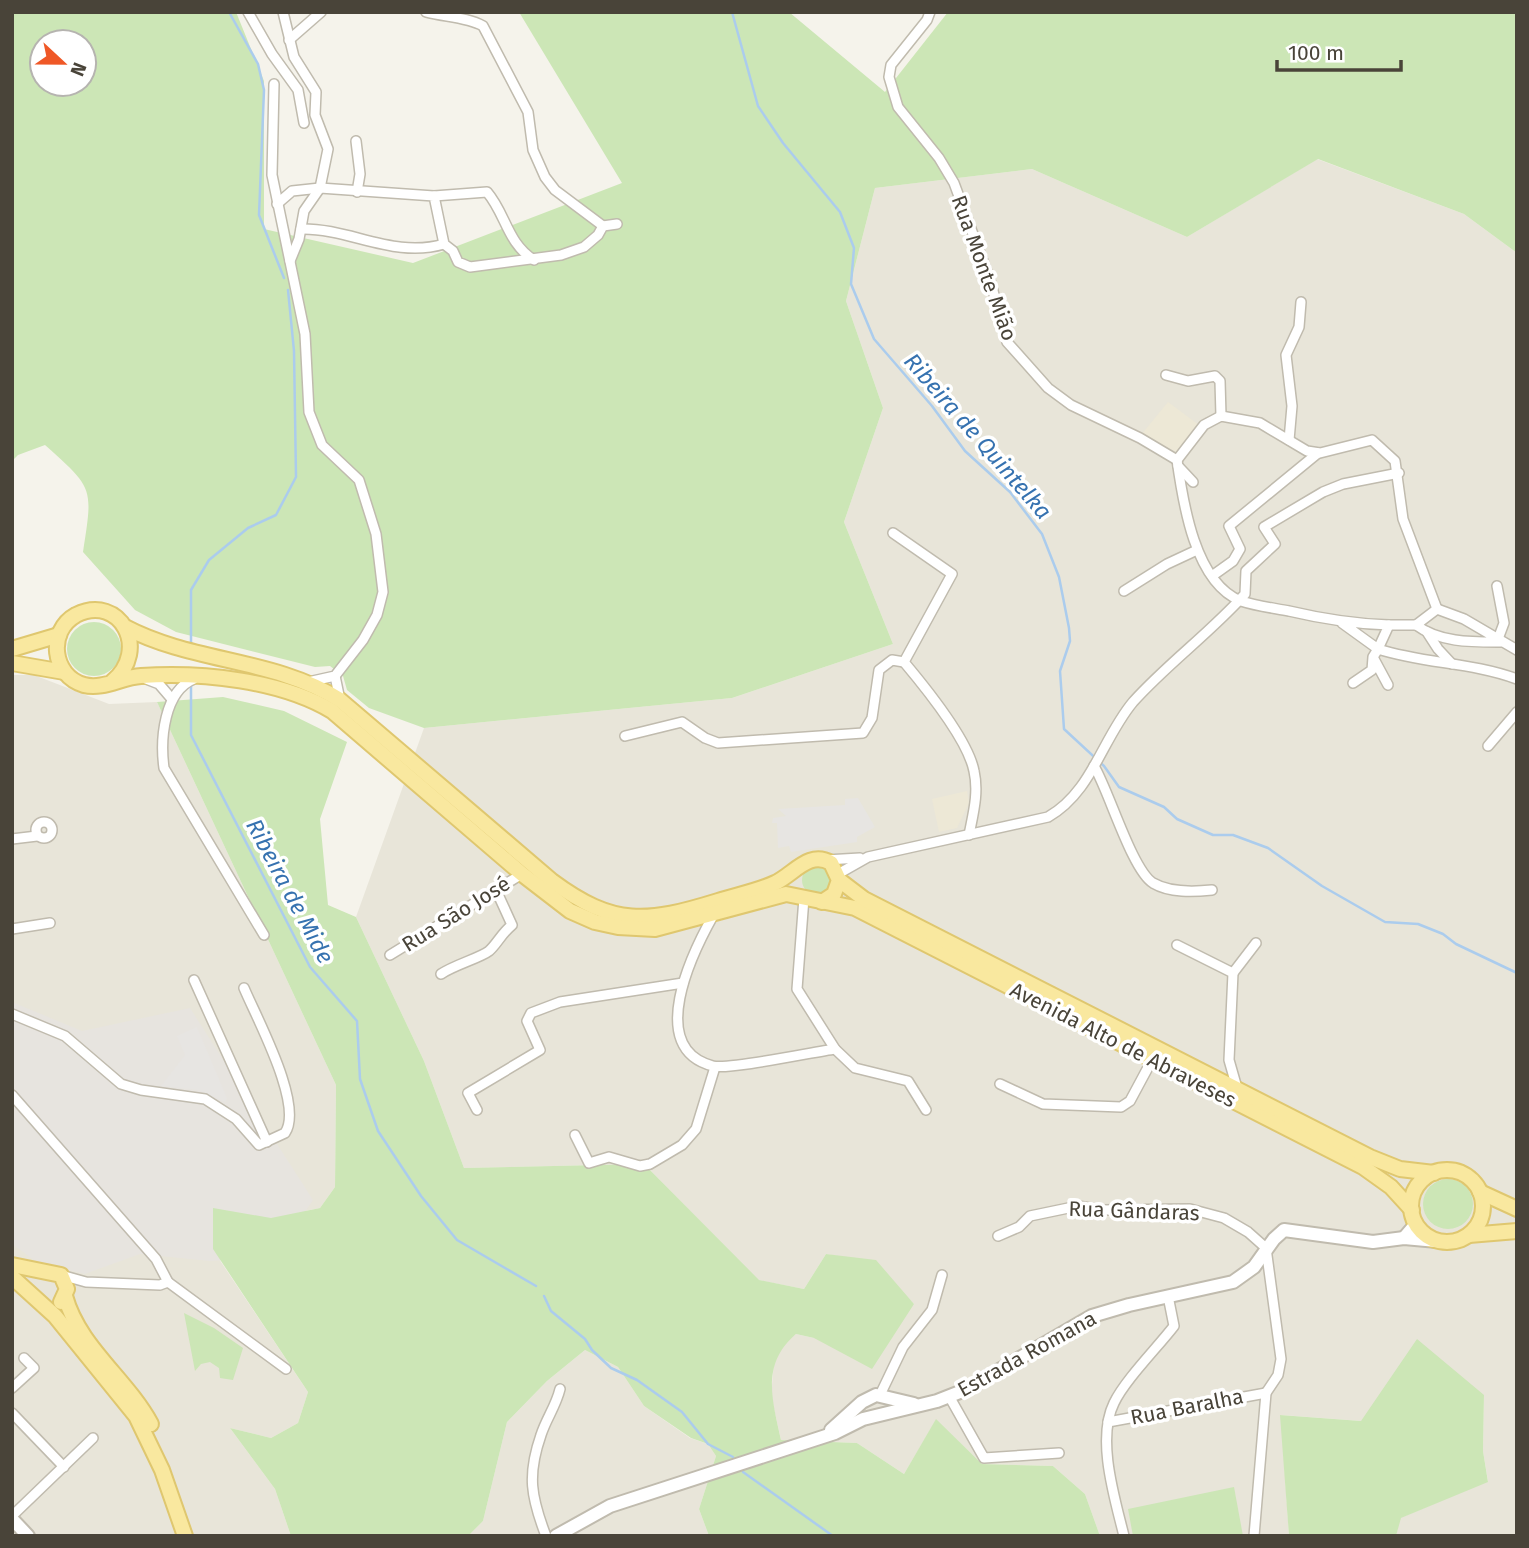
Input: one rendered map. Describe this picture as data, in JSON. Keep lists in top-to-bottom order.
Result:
{
  "streets": {
    "main road": ["Avenida Alto de Abraveses"],
    "street": [
      "Rua Monte Mião",
      "Rua São José",
      "Rua Gândaras",
      "Estrada Romana",
      "Rua Baralha"
    ]
  },
  "crossings": [
    ["Rua São José", "Avenida Alto de Abraveses"],
    ["Avenida Alto de Abraveses", "Estrada Romana"],
    ["Rua Gândaras", "Estrada Romana"],
    ["Estrada Romana", "Rua Baralha"]
  ],
  "water": ["Ribeira de Quintelka", "Ribeira de Mide"],
  "scale_bar": "100 m",
  "north": "right"
}
